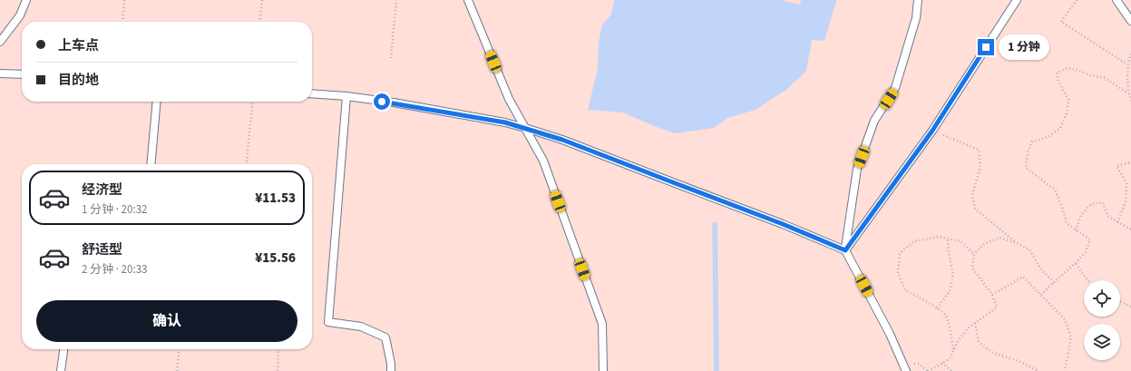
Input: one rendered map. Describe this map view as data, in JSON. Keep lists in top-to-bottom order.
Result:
{
  "page": {
    "banner": ["上车点", "目的地"],
    "bubble": "1 分钟",
    "list": [
      {
        "name": "经济型",
        "note": "1 分钟 · 20:32",
        "value": "¥11.53"
      },
      {
        "name": "舒适型",
        "note": "2 分钟 · 20:33",
        "value": "¥15.56"
      }
    ],
    "buttons": "确认"
  }
}
